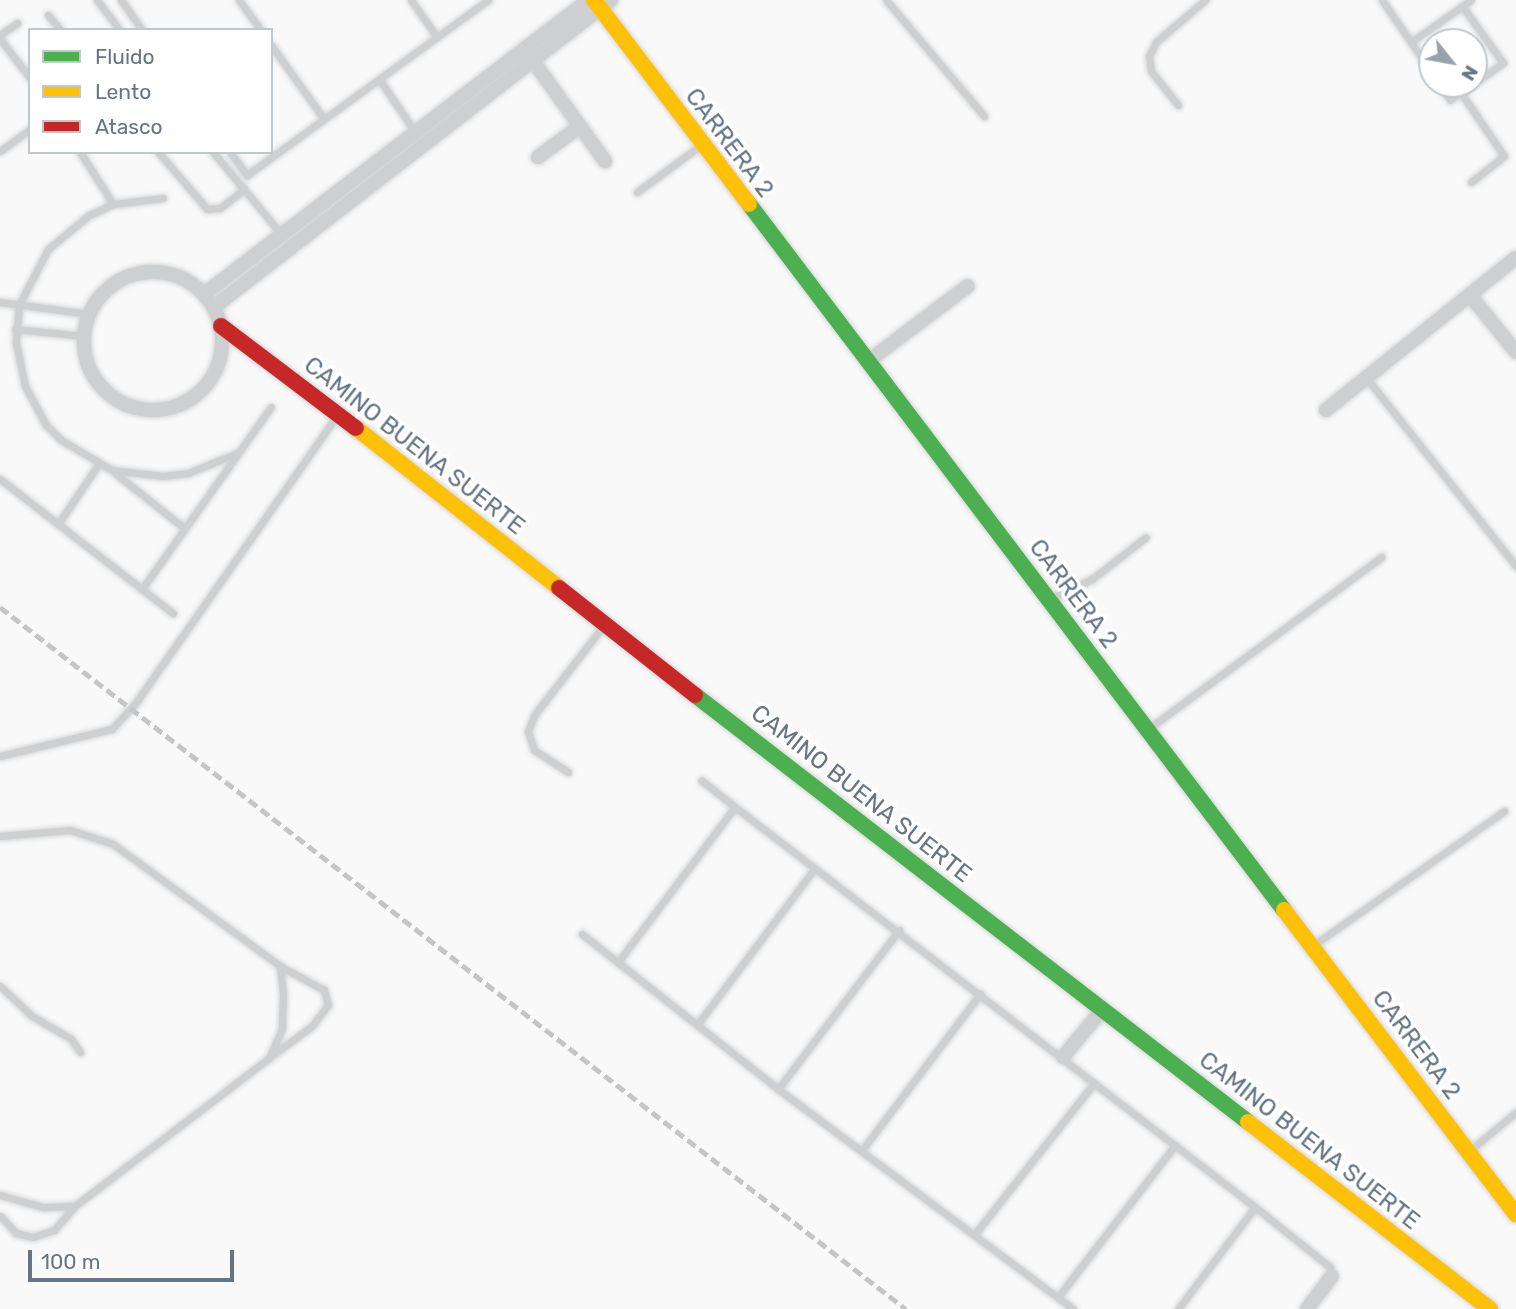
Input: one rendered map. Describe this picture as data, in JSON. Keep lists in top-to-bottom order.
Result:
{
  "streets": {
    "street": ["CARRERA 2", "CAMINO BUENA SUERTE"]
  },
  "legend": ["Fluido", "Lento", "Atasco"],
  "scale_bar": "100 m",
  "north": "bottom right"
}
